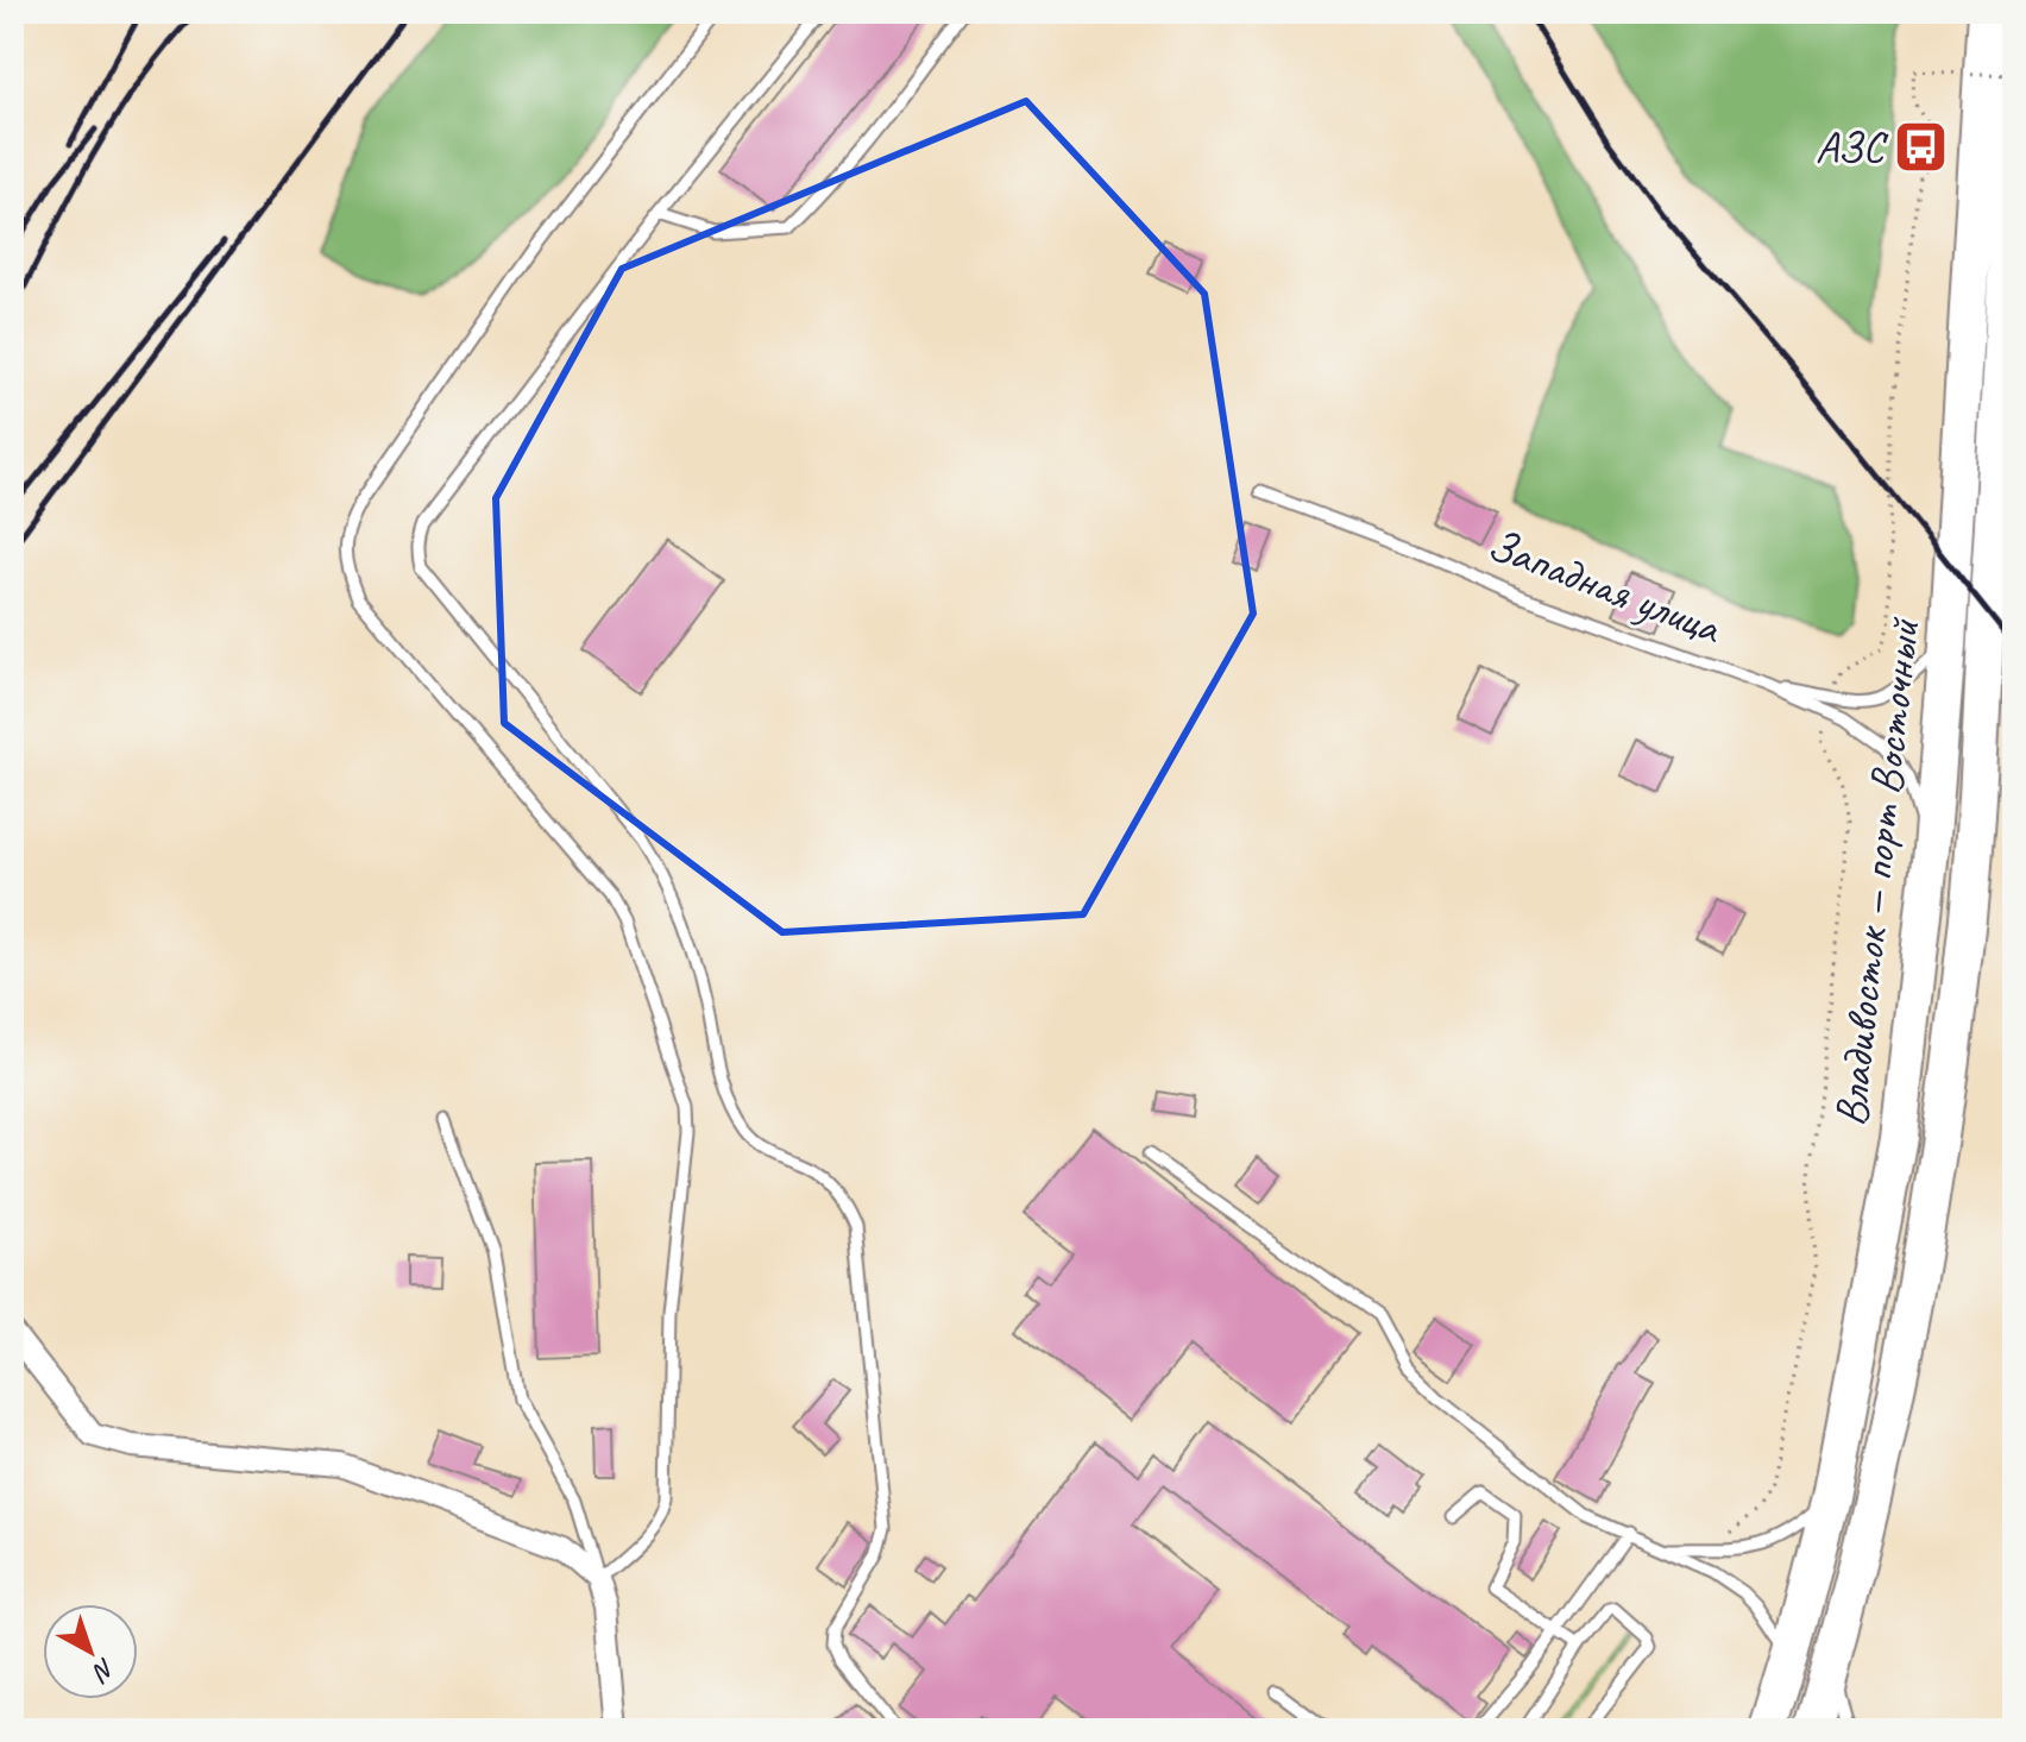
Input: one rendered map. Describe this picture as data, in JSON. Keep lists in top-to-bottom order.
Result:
{
  "streets": {
    "highway": ["Владивосток — порт Восточный"],
    "lane": ["Западная улица"]
  },
  "crossings": [
    ["Западная улица", "Владивосток — порт Восточный"]
  ],
  "places": {
    "bus stop": ["АЗС"]
  },
  "north": "bottom right"
}
